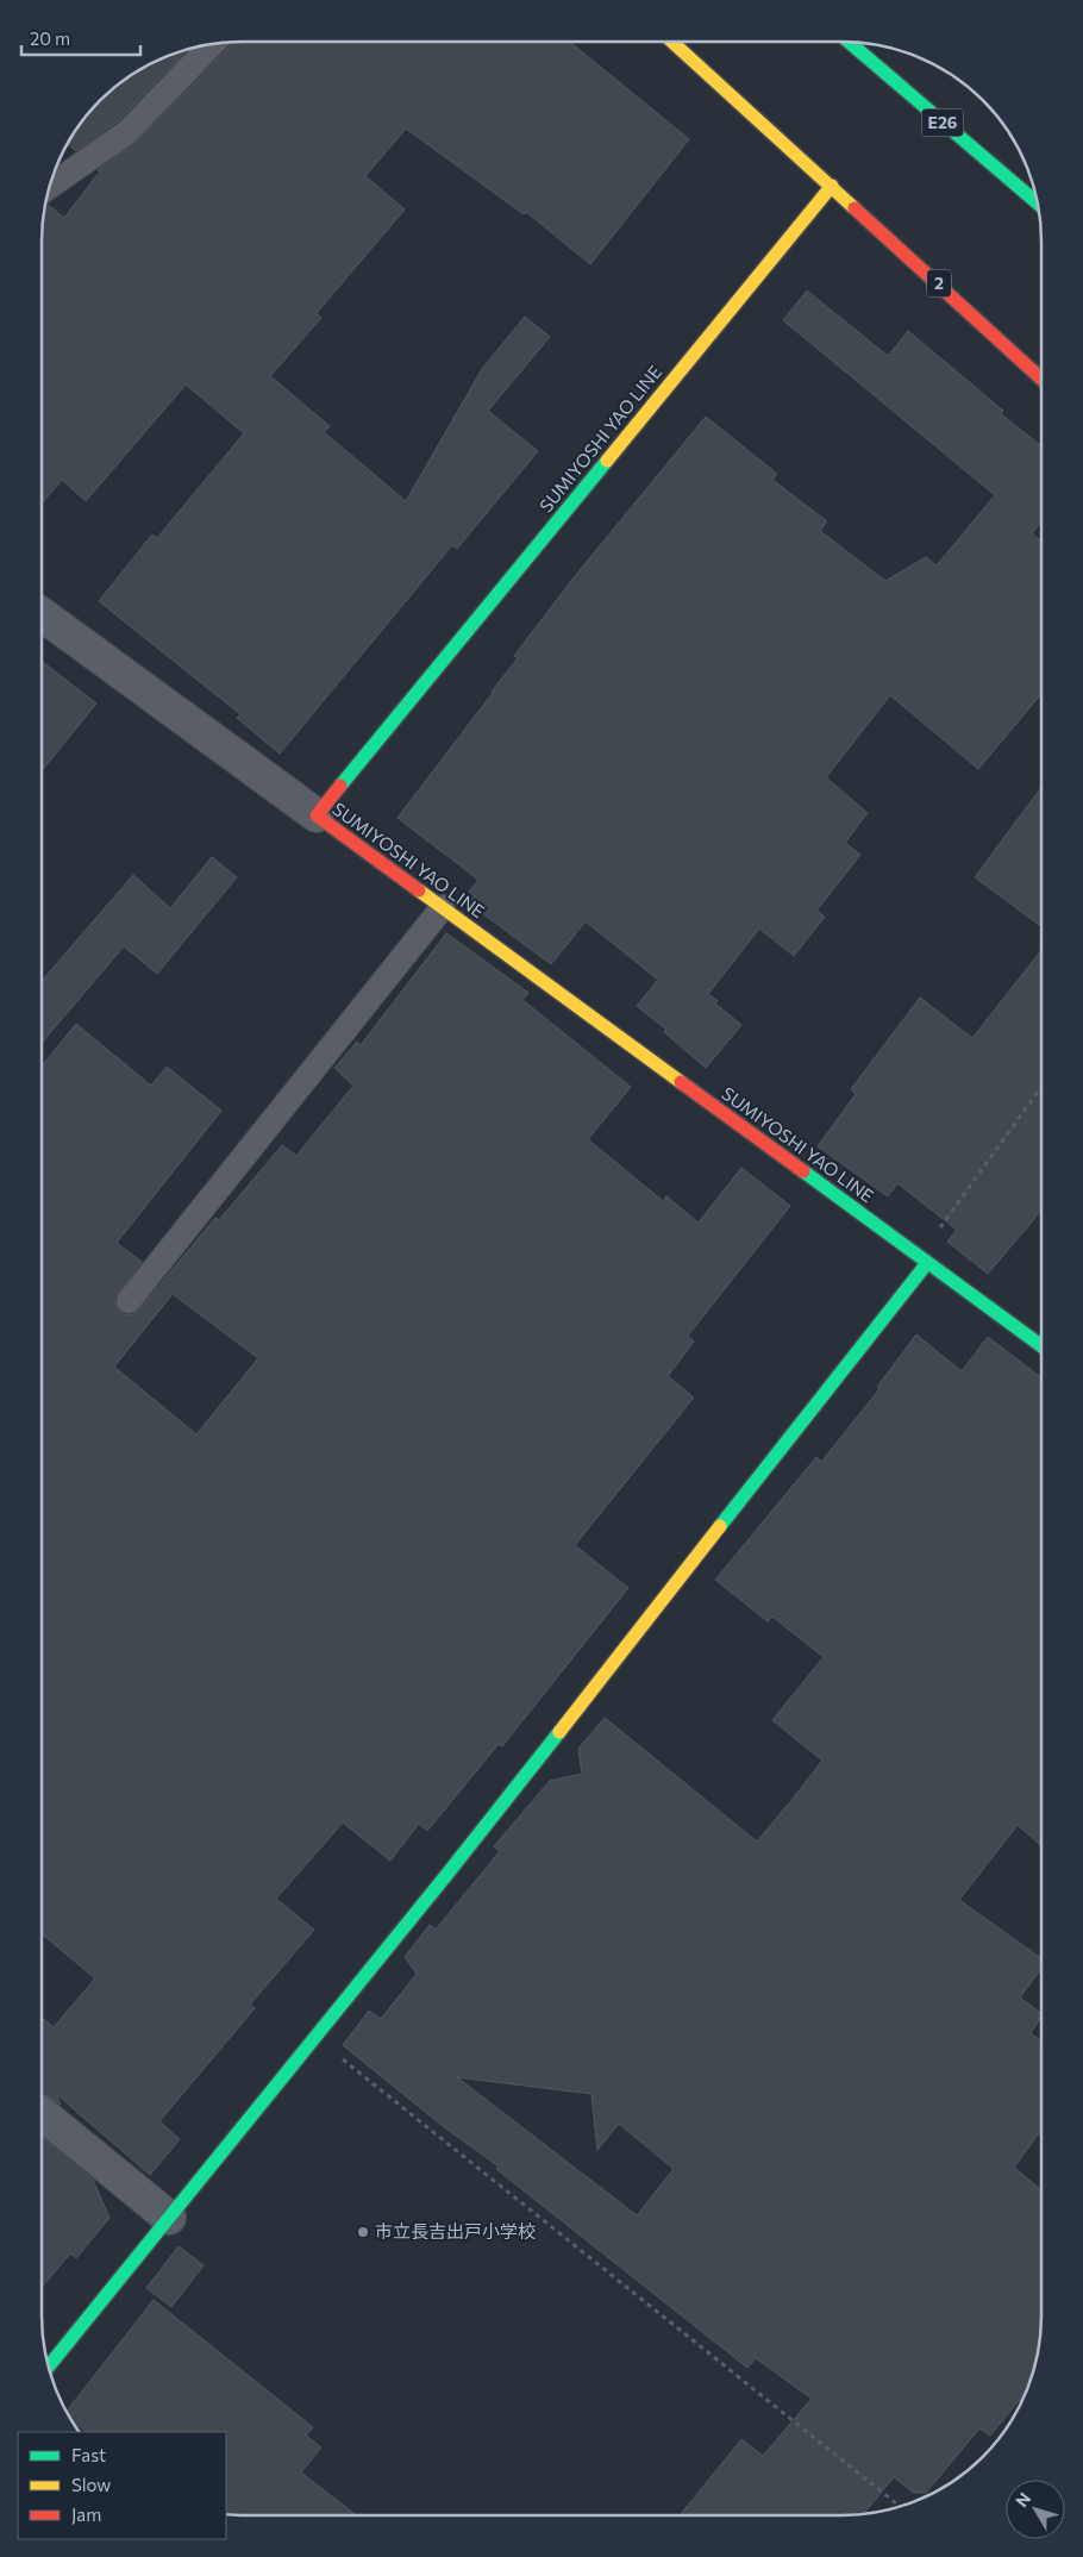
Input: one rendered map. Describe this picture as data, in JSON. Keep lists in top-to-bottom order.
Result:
{
  "streets": {
    "main road": ["E26", "2", "SUMIYOSHI YAO LINE"]
  },
  "crossings": [
    ["2", "SUMIYOSHI YAO LINE"]
  ],
  "places": ["市立長吉出戸小学校"],
  "legend": ["Fast", "Slow", "Jam"],
  "scale_bar": "20 m",
  "north": "top left"
}
